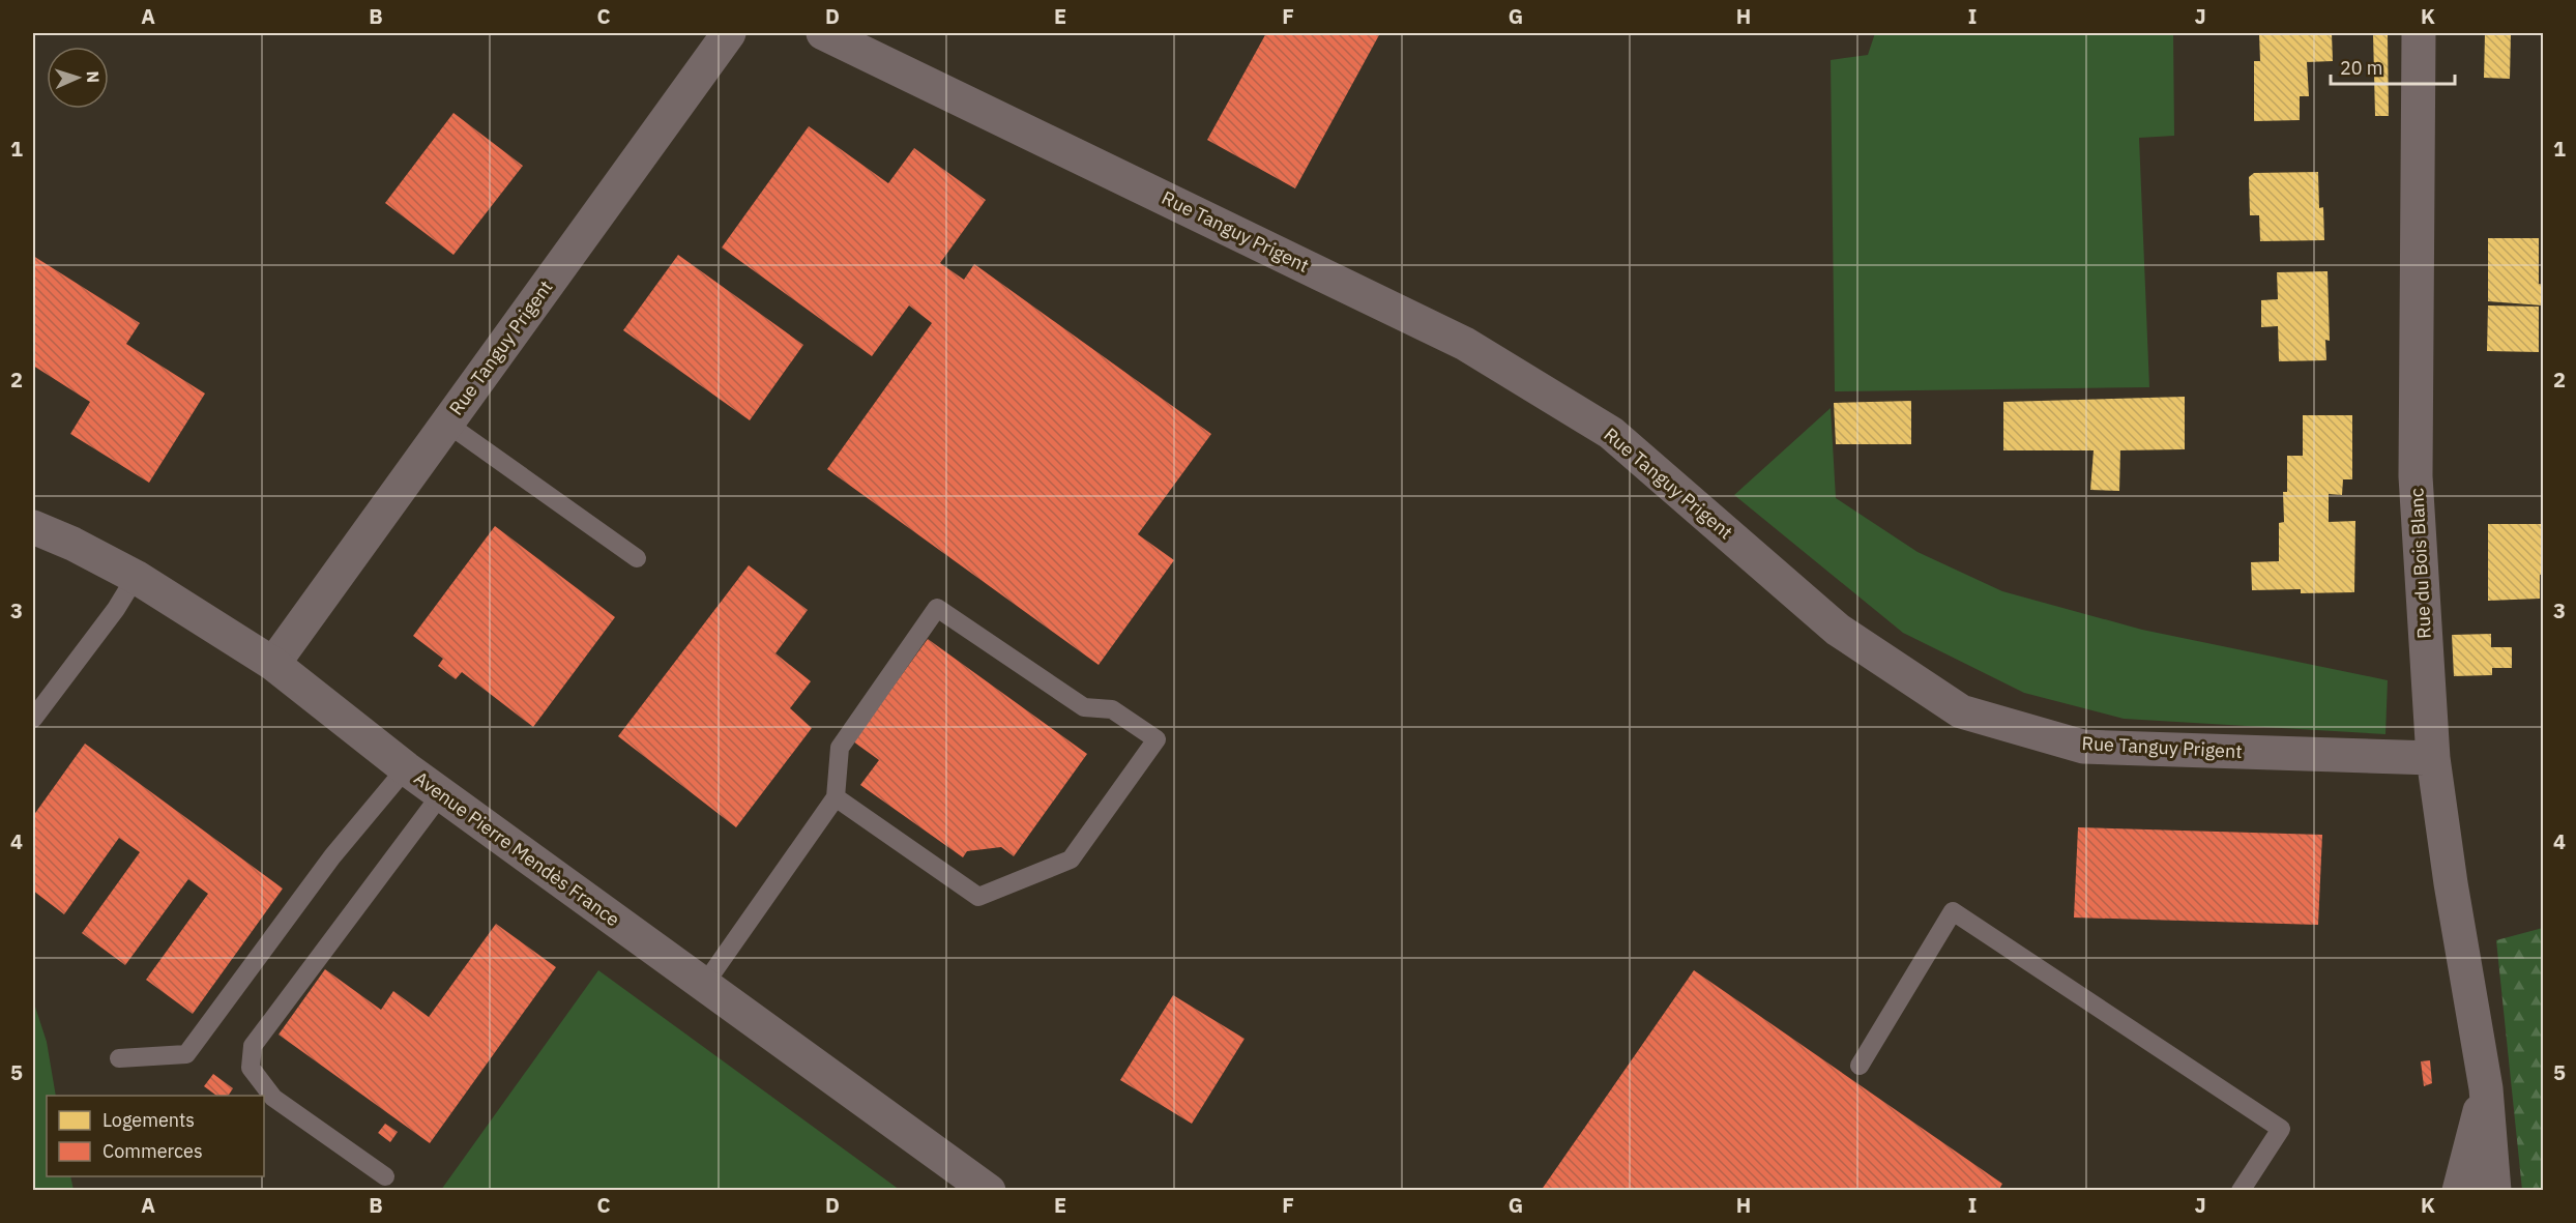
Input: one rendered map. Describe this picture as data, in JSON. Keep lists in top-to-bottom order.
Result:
{
  "streets": {
    "street": ["Rue Tanguy Prigent", "Rue du Bois Blanc", "Avenue Pierre Mendès France"]
  },
  "crossings": [
    ["Rue Tanguy Prigent", "Rue du Bois Blanc"],
    ["Rue Tanguy Prigent", "Avenue Pierre Mendès France"]
  ],
  "legend": ["Logements", "Commerces"],
  "scale_bar": "20 m",
  "north": "right",
  "grid": {
    "columns": [
      "A",
      "B",
      "C",
      "D",
      "E",
      "F",
      "G",
      "H",
      "I",
      "J",
      "K"
    ],
    "rows": [
      "1",
      "2",
      "3",
      "4",
      "5"
    ]
  }
}
